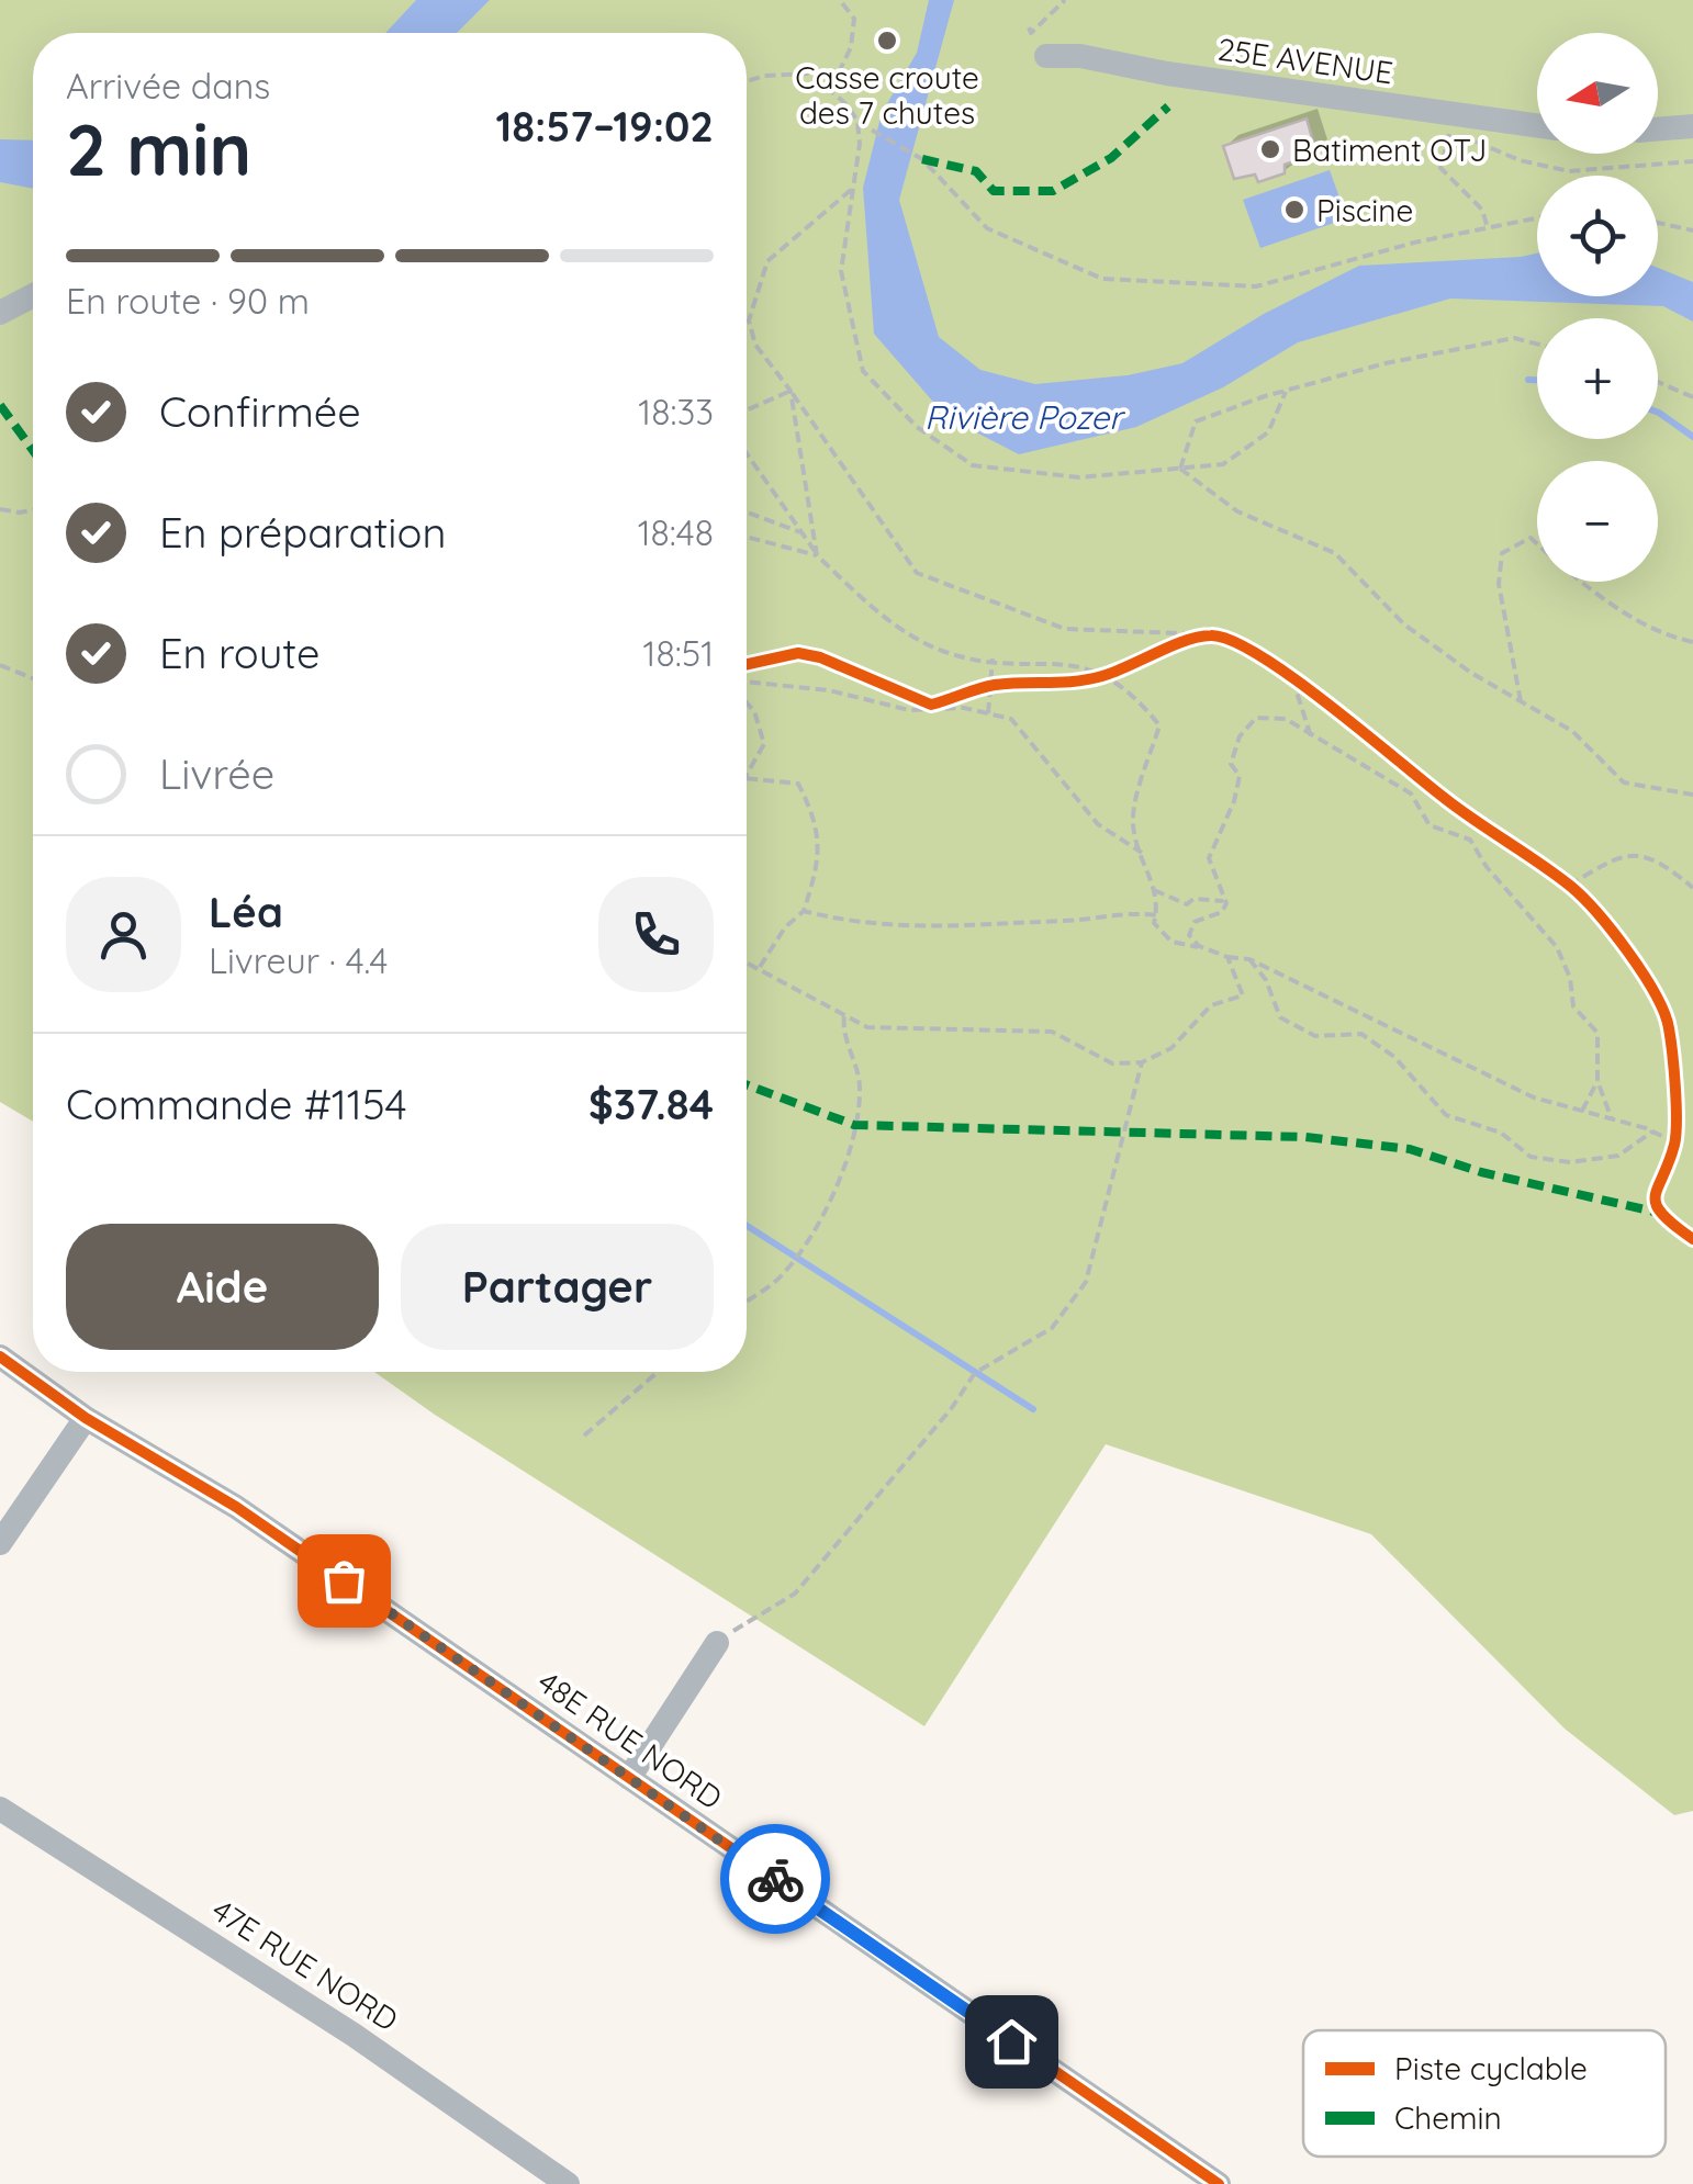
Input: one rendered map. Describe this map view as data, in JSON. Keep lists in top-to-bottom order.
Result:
{
  "streets": {
    "street": ["25E AVENUE", "48E RUE NORD", "47E RUE NORD"]
  },
  "water": ["Rivière Pozer"],
  "places": ["Casse croute des 7 chutes", "Batiment OTJ", "Piscine"],
  "legend": ["Piste cyclable", "Chemin"],
  "north": "left",
  "page": {
    "map_buttons": ["+", "−"],
    "heading": ["2 min", "Arrivée dans", "18:57–19:02"],
    "panel": [
      "Léa",
      "Livreur · 4.4",
      "Commande #1154",
      "$37.84"
    ],
    "bar": "En route · 90 m",
    "list": [
      ["Confirmée", "18:33"],
      ["En préparation", "18:48"],
      ["En route", "18:51"],
      "Livrée"
    ],
    "buttons": ["Aide", "Partager"]
  }
}
